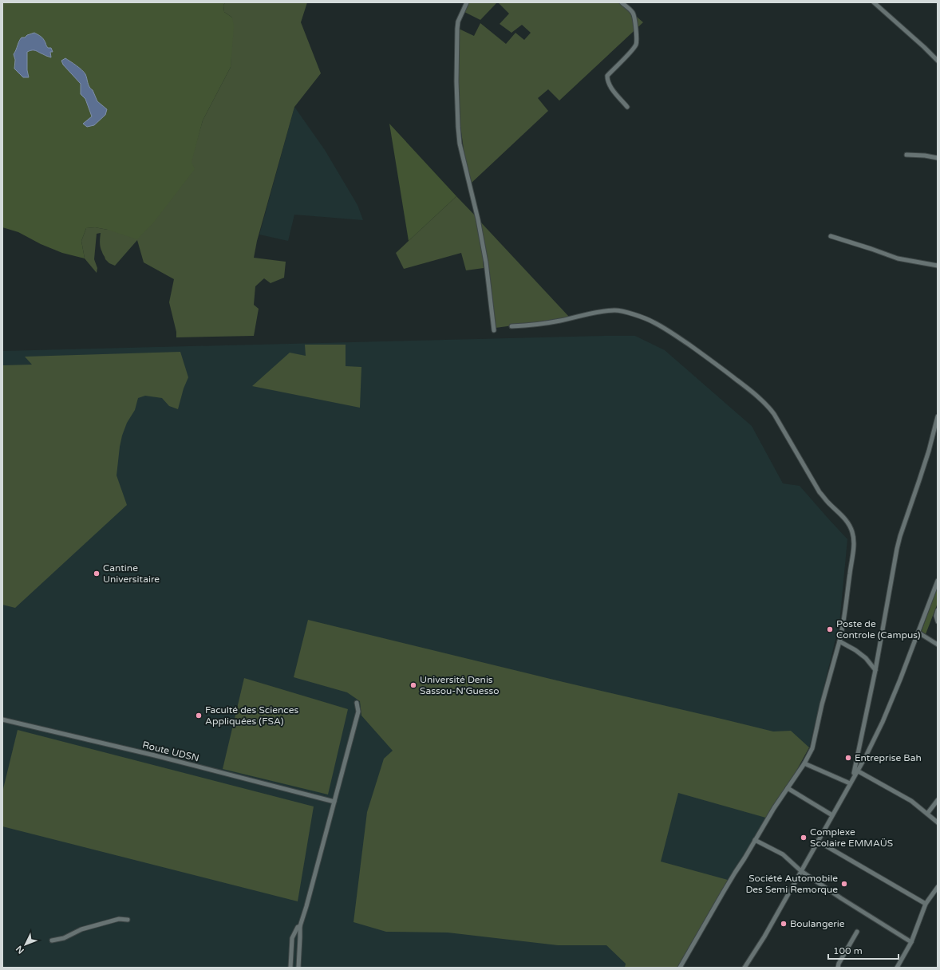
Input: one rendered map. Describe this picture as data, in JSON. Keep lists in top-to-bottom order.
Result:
{
  "streets": {
    "street": ["Route UDSN"]
  },
  "places": [
    "Cantine Universitaire",
    "Poste de Controle (Campus)",
    "Université Denis Sassou-N'Guesso",
    "Faculté des Sciences Appliquées (FSA)",
    "Entreprise Bah",
    "Complexe Scolaire EMMAÜS",
    "Société Automobile Des Semi Remorque",
    "Boulangerie"
  ],
  "scale_bar": "100 m",
  "north": "bottom left"
}
